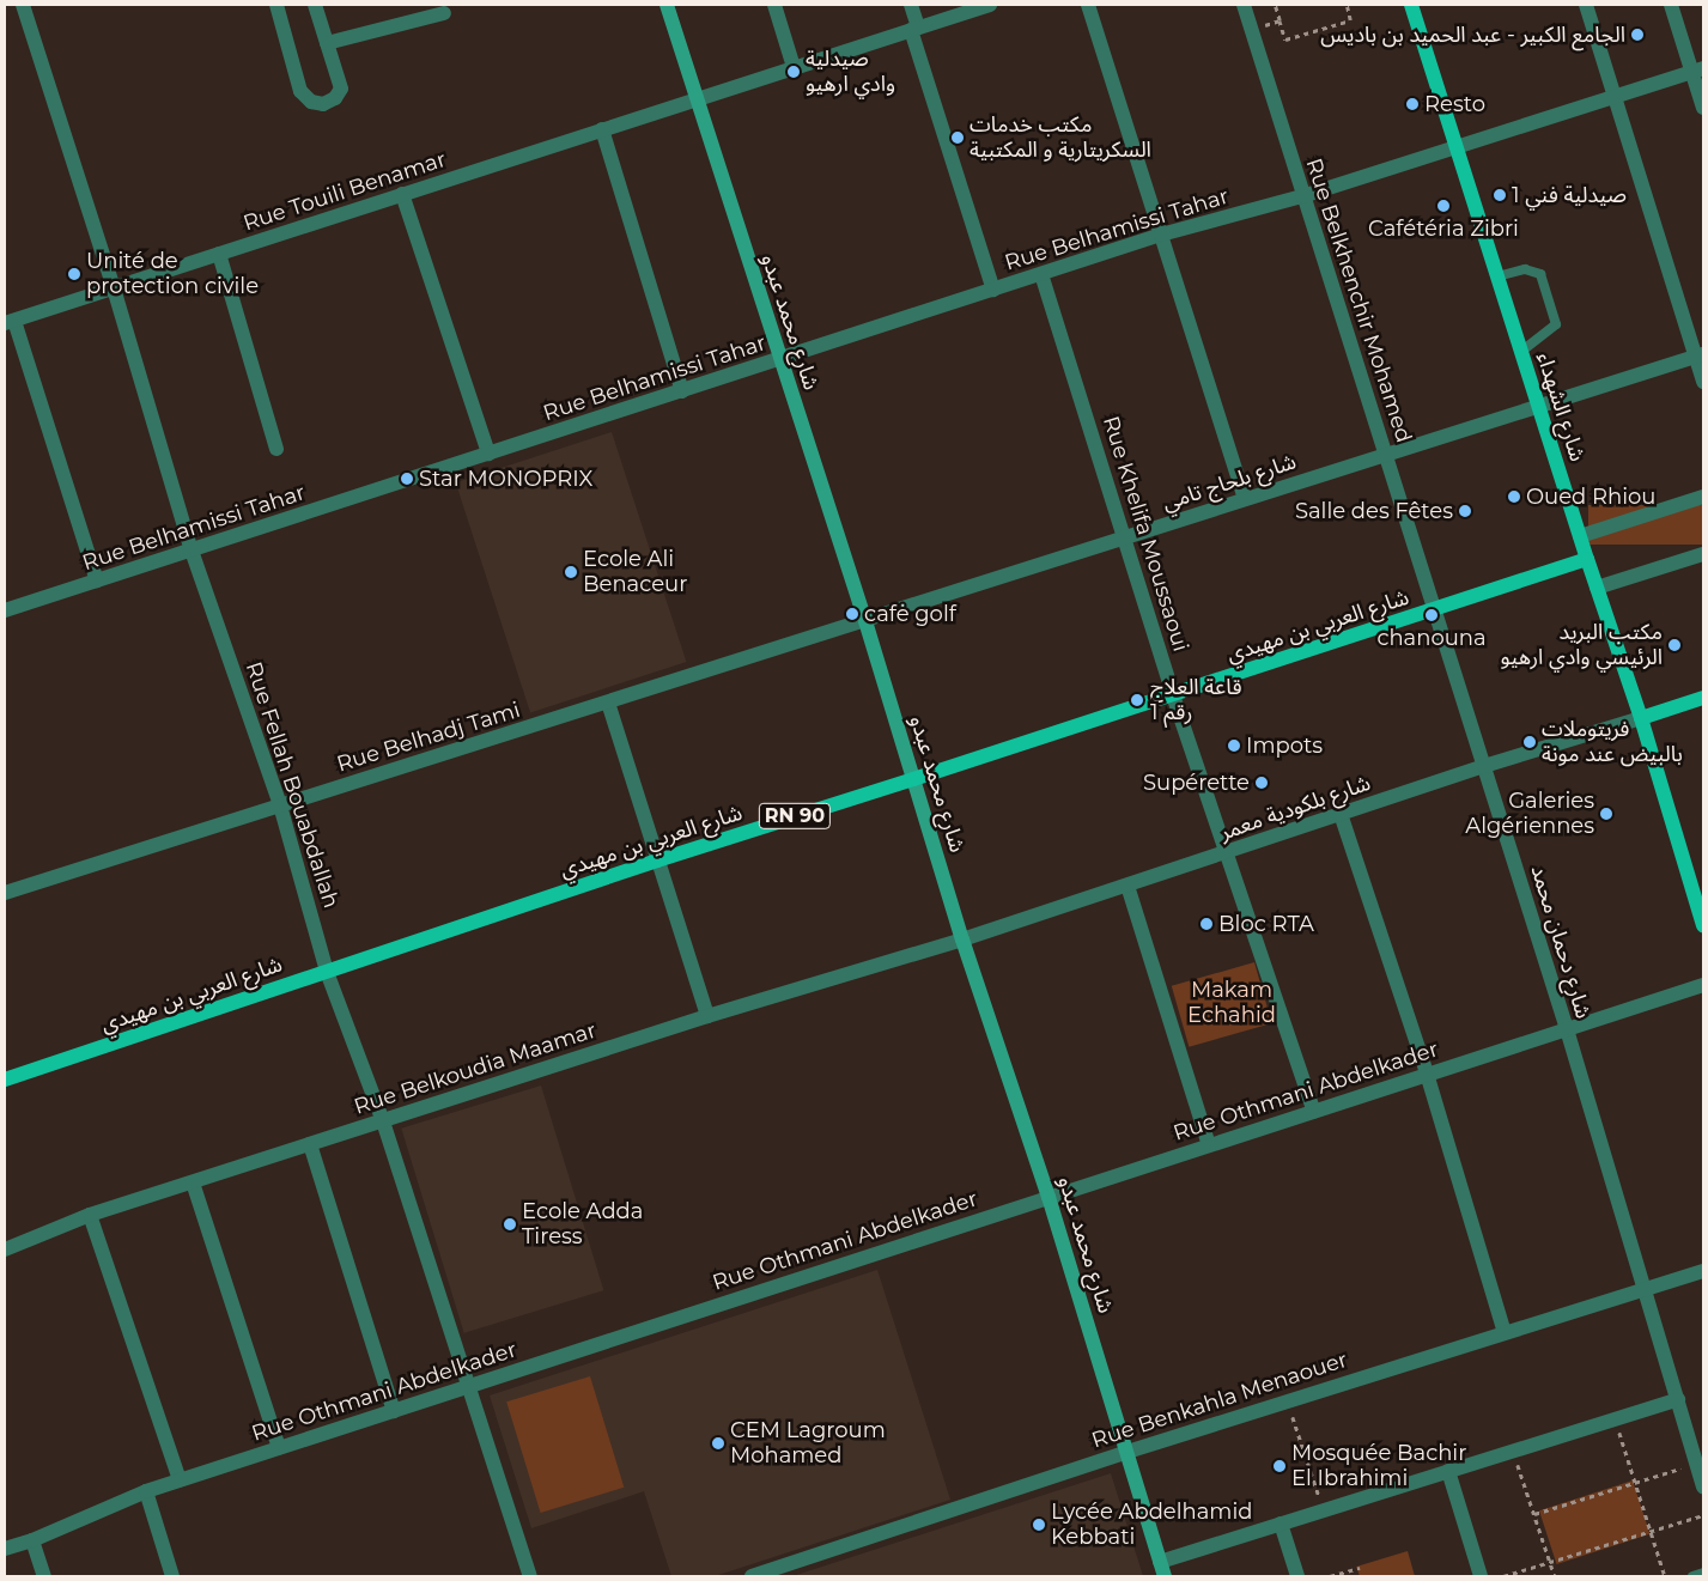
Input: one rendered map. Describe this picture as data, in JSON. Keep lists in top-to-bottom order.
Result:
{
  "streets": {
    "main road": ["شارع الشهداء", "شارع العربي بن مهيدي", "RN 90"],
    "street": [
      "Rue Touili Benamar",
      "Rue Belhamissi Tahar",
      "Rue Belkhenchir Mohamed",
      "شارع محمد عبدو",
      "شارع بلحاج تامي",
      "Rue Khelifa Moussaoui",
      "Rue Belhadj Tami",
      "Rue Fellah Bouabdallah",
      "شارع بلكودية معمر",
      "شارع دحمان محمد",
      "Rue Belkoudia Maamar",
      "Rue Othmani Abdelkader",
      "Rue Benkahla Menaouer"
    ]
  },
  "crossings": [
    ["Rue Touili Benamar", "شارع محمد عبدو"],
    ["Rue Touili Benamar", "Rue Fellah Bouabdallah"],
    ["Rue Belhamissi Tahar", "Rue Belkhenchir Mohamed"],
    ["Rue Belhamissi Tahar", "شارع محمد عبدو"],
    ["Rue Belhamissi Tahar", "شارع الشهداء"],
    ["Rue Belhamissi Tahar", "Rue Khelifa Moussaoui"],
    ["Rue Belhamissi Tahar", "Rue Fellah Bouabdallah"],
    ["Rue Belkhenchir Mohamed", "شارع بلحاج تامي"],
    ["Rue Belkhenchir Mohamed", "شارع العربي بن مهيدي"],
    ["Rue Belkhenchir Mohamed", "شارع دحمان محمد"],
    ["شارع محمد عبدو", "شارع بلحاج تامي"],
    ["شارع محمد عبدو", "شارع العربي بن مهيدي"],
    ["شارع محمد عبدو", "Rue Belhadj Tami"],
    ["شارع محمد عبدو", "شارع بلكودية معمر"],
    ["شارع محمد عبدو", "Rue Belkoudia Maamar"],
    ["شارع محمد عبدو", "Rue Othmani Abdelkader"],
    ["شارع محمد عبدو", "Rue Benkahla Menaouer"],
    ["شارع الشهداء", "شارع بلحاج تامي"],
    ["شارع الشهداء", "شارع العربي بن مهيدي"],
    ["شارع الشهداء", "شارع بلكودية معمر"],
    ["شارع بلحاج تامي", "Rue Khelifa Moussaoui"],
    ["شارع بلحاج تامي", "Rue Belhadj Tami"],
    ["Rue Khelifa Moussaoui", "شارع العربي بن مهيدي"],
    ["Rue Khelifa Moussaoui", "شارع بلكودية معمر"],
    ["Rue Khelifa Moussaoui", "Rue Othmani Abdelkader"],
    ["شارع العربي بن مهيدي", "Rue Fellah Bouabdallah"],
    ["شارع العربي بن مهيدي", "شارع دحمان محمد"],
    ["Rue Belhadj Tami", "Rue Fellah Bouabdallah"],
    ["Rue Fellah Bouabdallah", "Rue Belkoudia Maamar"],
    ["Rue Fellah Bouabdallah", "Rue Othmani Abdelkader"],
    ["شارع بلكودية معمر", "شارع دحمان محمد"],
    ["شارع بلكودية معمر", "Rue Belkoudia Maamar"],
    ["شارع دحمان محمد", "Rue Othmani Abdelkader"],
    ["شارع دحمان محمد", "Rue Benkahla Menaouer"]
  ],
  "parks": ["Makam Echahid"],
  "places": [
    "الجامع الكبير - عبد الحميد بن باديس",
    "صيدلية وادي ارهيو",
    "Resto",
    "مكتب خدمات السكريتارية و المكتبية",
    "صيدلية فني 1",
    "Cafétéria Zibri",
    "Unité de protection civile",
    "Star MONOPRIX",
    "Oued Rhiou",
    "Salle des Fêtes",
    "Ecole Ali Benaceur",
    "cafė golf",
    "chanouna",
    "مكتب البريد الرئيسي وادي ارهيو",
    "قاعة العلاج رقم 1",
    "فريتوملات بالبيض عند مونة",
    "Impots",
    "Supérette",
    "Galeries Algériennes",
    "Bloc RTA",
    "Ecole Adda Tiress",
    "CEM Lagroum Mohamed",
    "Mosquée Bachir El Ibrahimi",
    "Lycée Abdelhamid Kebbati"
  ]
}
